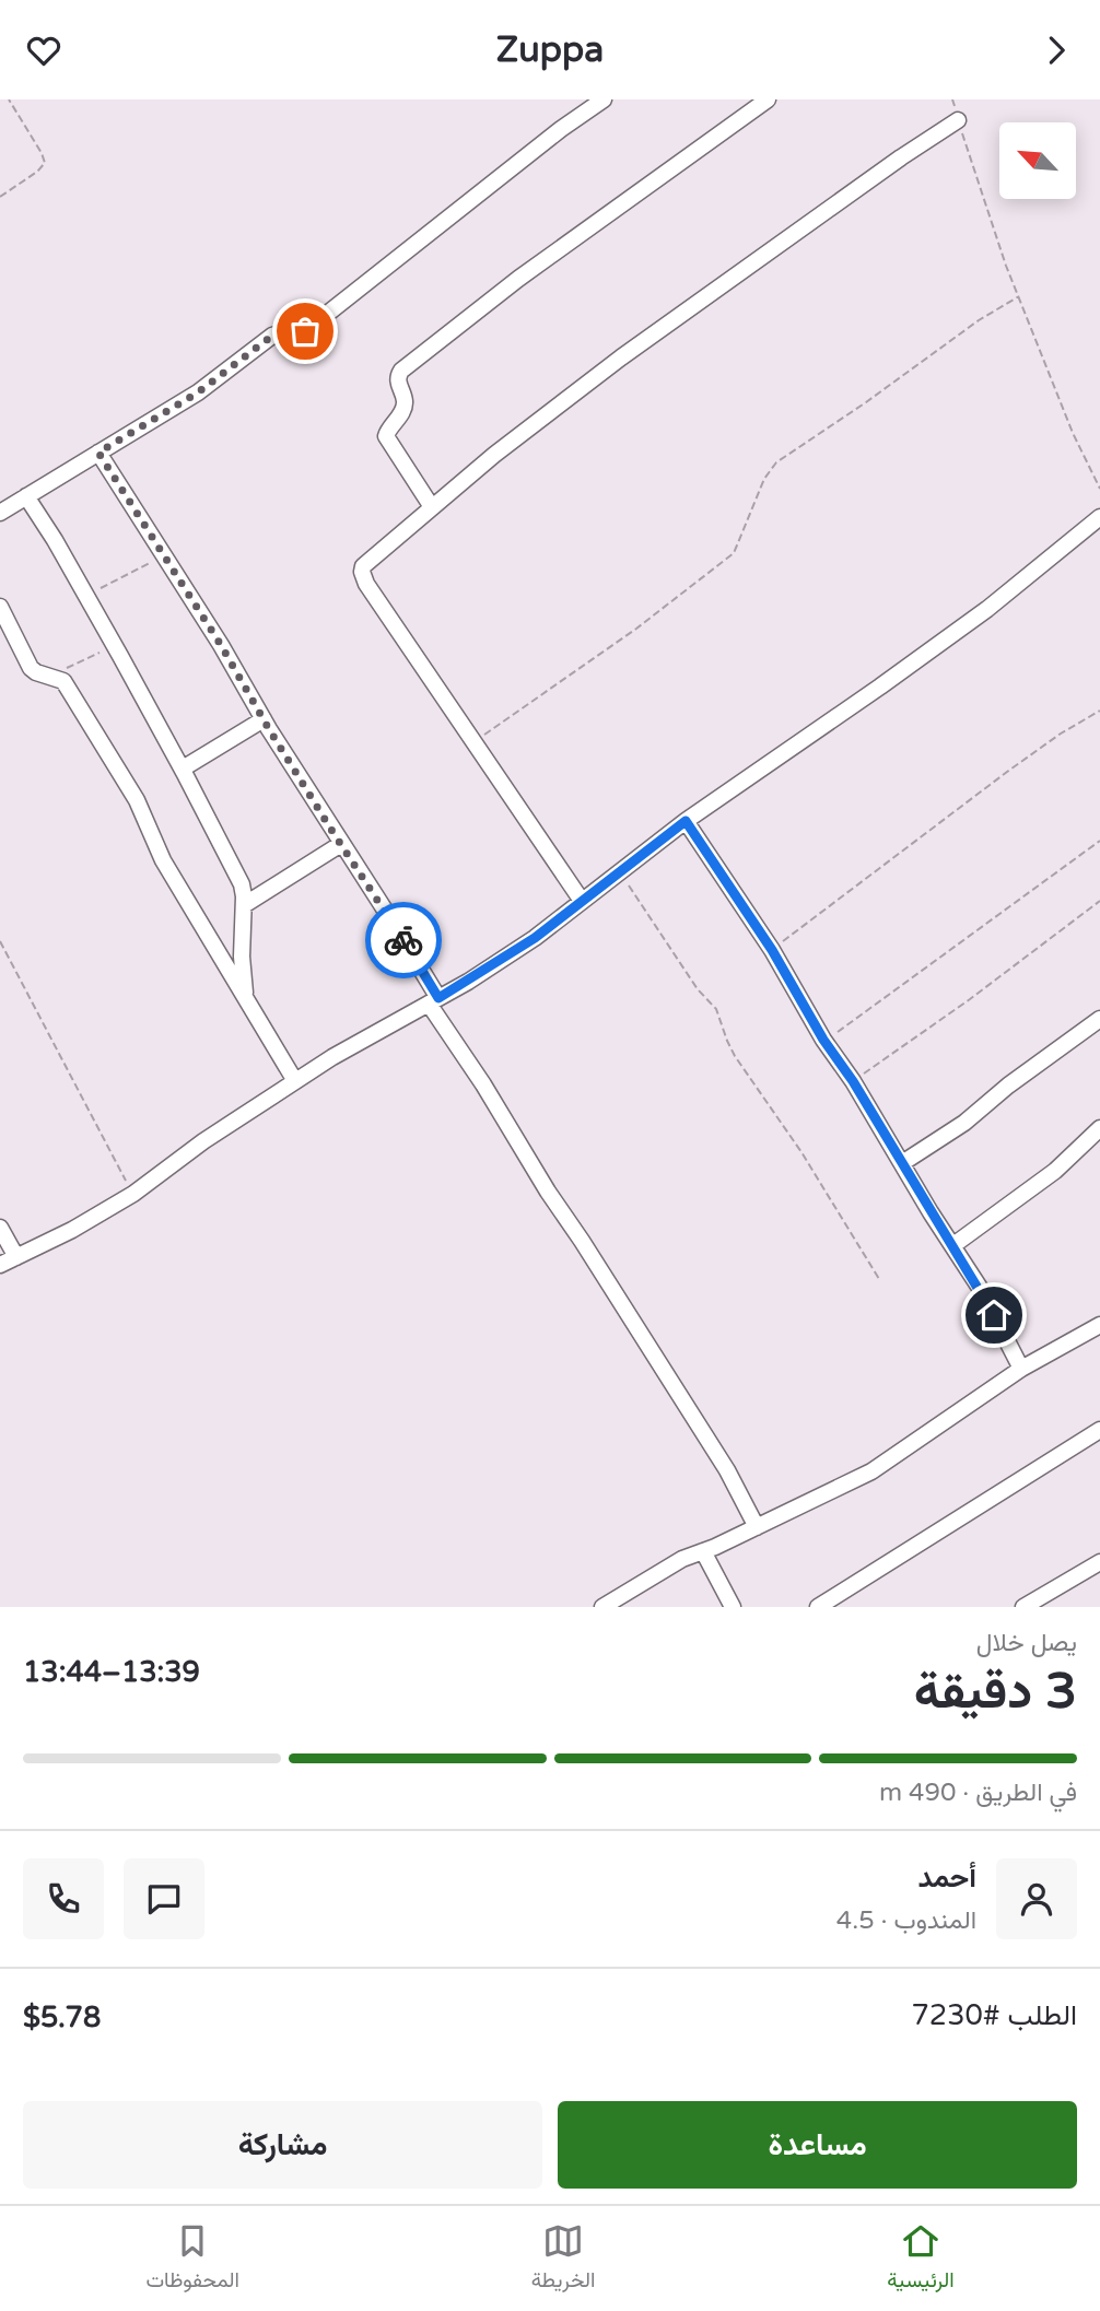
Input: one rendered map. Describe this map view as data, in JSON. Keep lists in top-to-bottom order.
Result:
{
  "north": "top left",
  "page": {
    "header": "Zuppa",
    "heading": ["3 دقيقة", "يصل خلال", "13:39–13:44"],
    "panel": [
      "أحمد",
      "المندوب · 4.5",
      "الطلب #7230",
      "$5.78"
    ],
    "bar": "في الطريق · 490 m",
    "buttons": ["مساعدة", "مشاركة"],
    "tabs": ["الرئيسية", "الخريطة", "المحفوظات"]
  }
}
